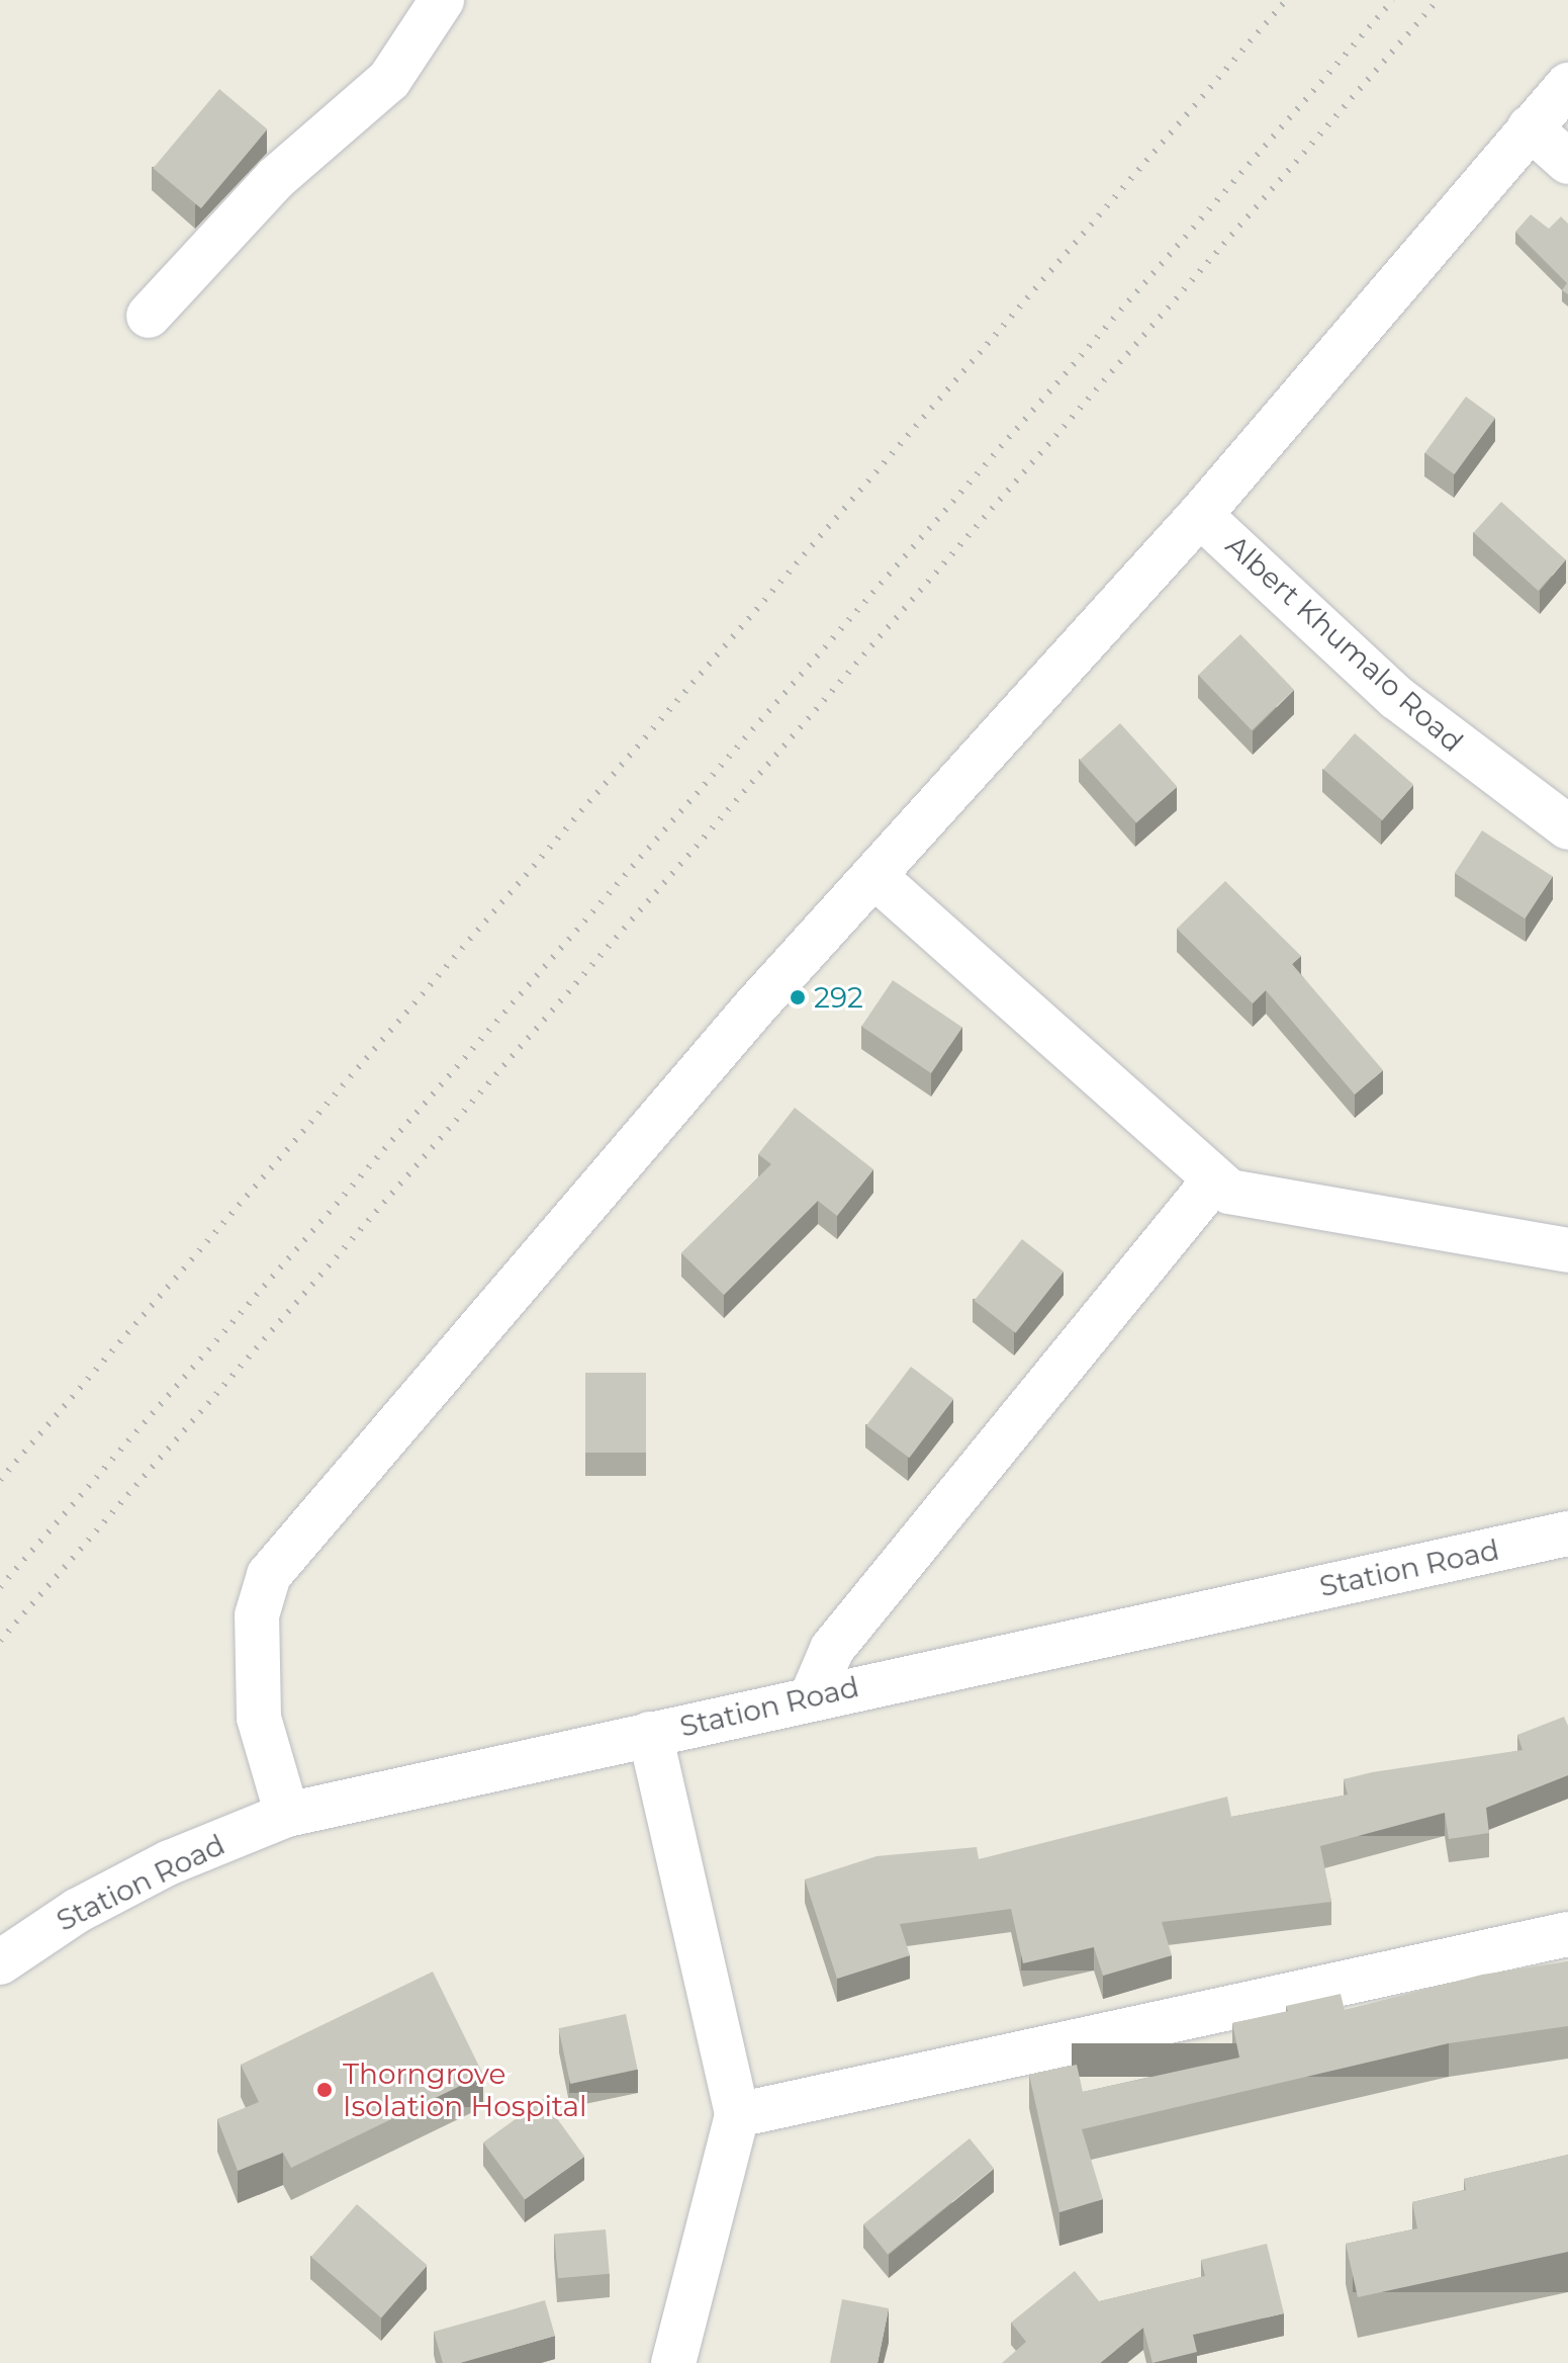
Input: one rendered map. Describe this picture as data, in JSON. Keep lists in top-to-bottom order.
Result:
{
  "streets": {
    "street": ["Albert Khumalo Road", "Station Road"]
  },
  "places": ["292", "Thorngrove Isolation Hospital"]
}
